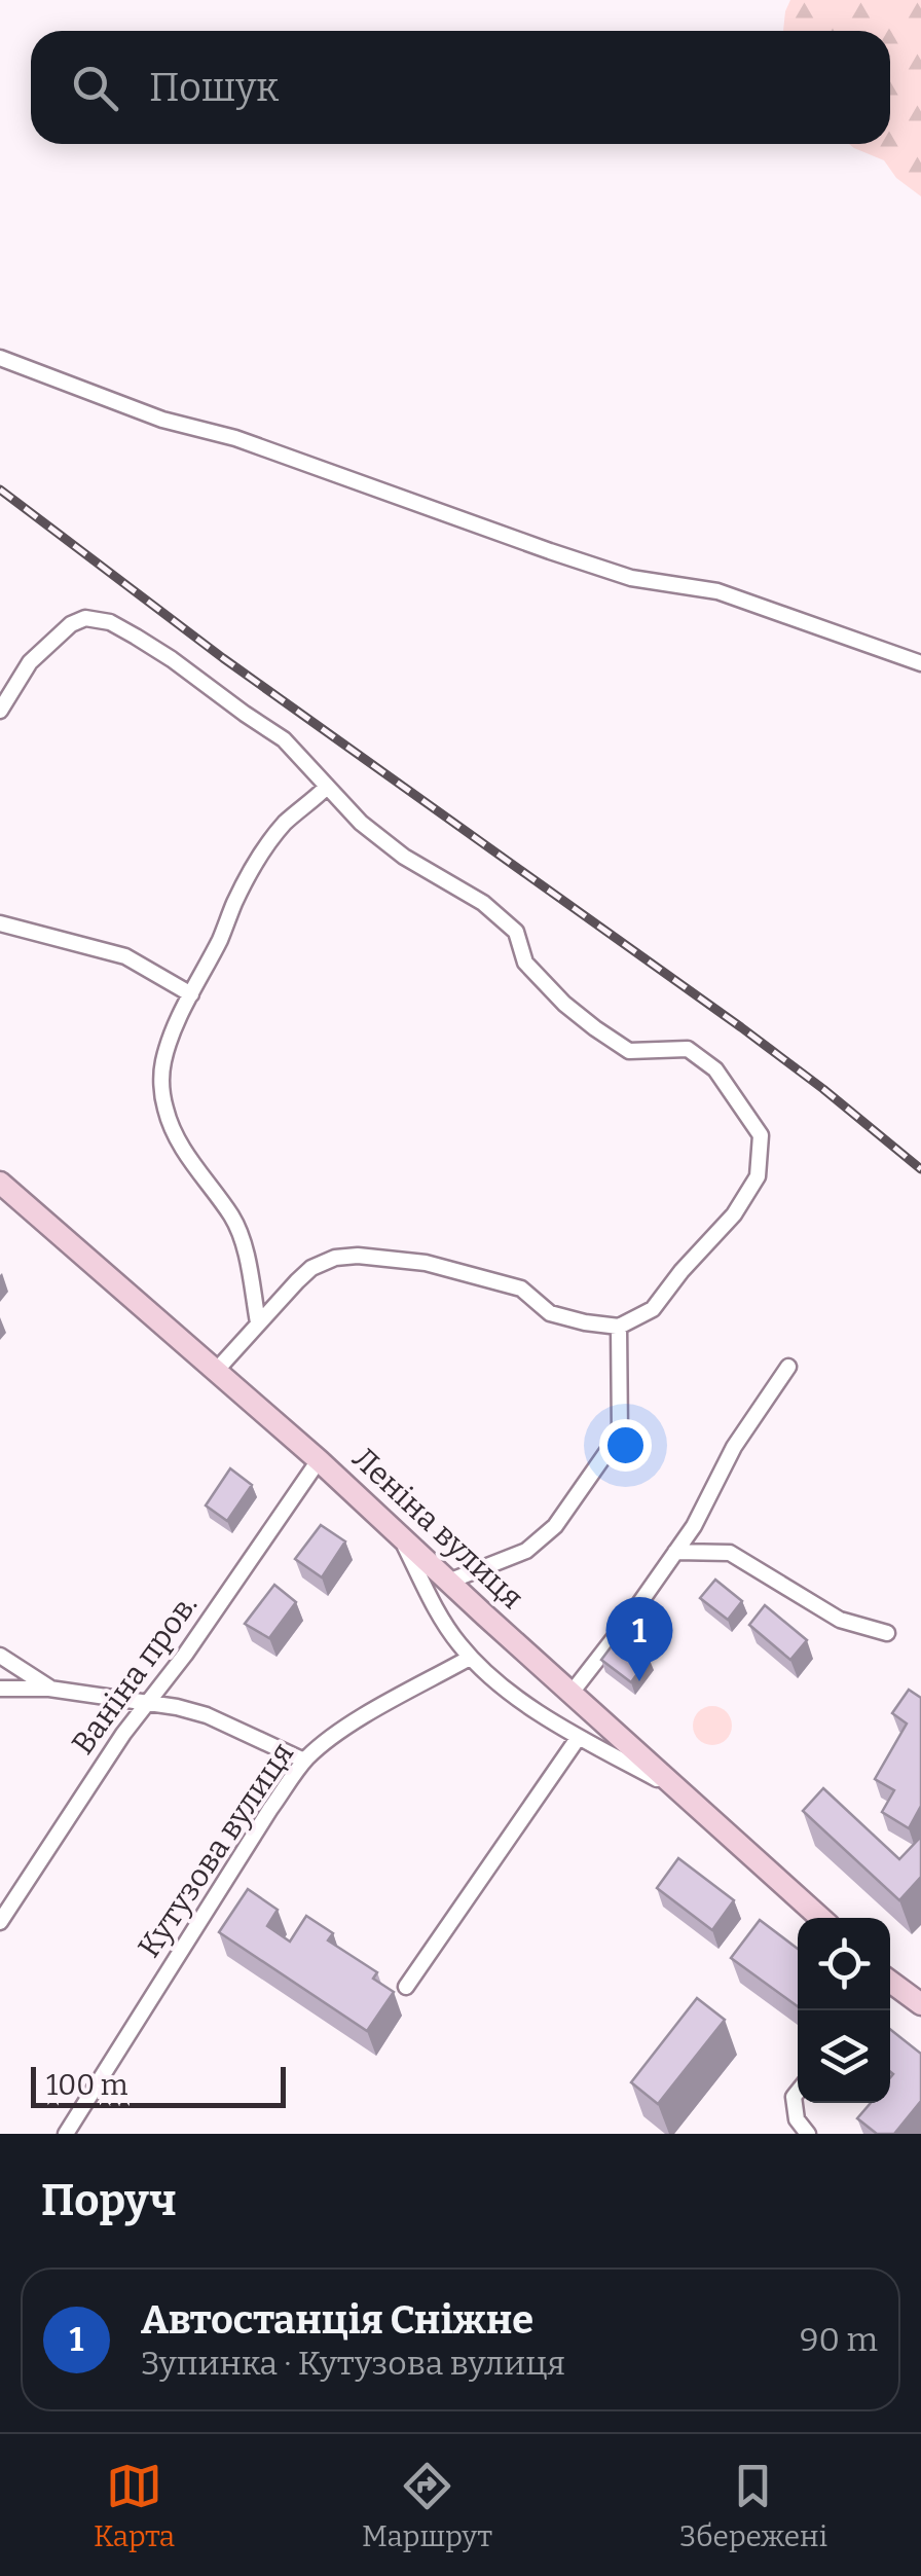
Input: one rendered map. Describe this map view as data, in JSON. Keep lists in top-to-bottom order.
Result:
{
  "streets": {
    "main road": ["Леніна вулиця"],
    "street": ["Ваніна пров.", "Кутузова вулиця"]
  },
  "crossings": [
    ["Леніна вулиця", "Ваніна пров."]
  ],
  "scale_bar": "100 m",
  "page": {
    "search": "Пошук",
    "pins": "1",
    "scale": "100 m",
    "heading": "Поруч",
    "list": [
      {
        "mark": "1",
        "name": "Автостанція Сніжне",
        "note": "Зупинка · Кутузова вулиця",
        "value": "90 m"
      }
    ],
    "nav": ["Карта", "Маршрут", "Збережені"]
  }
}
